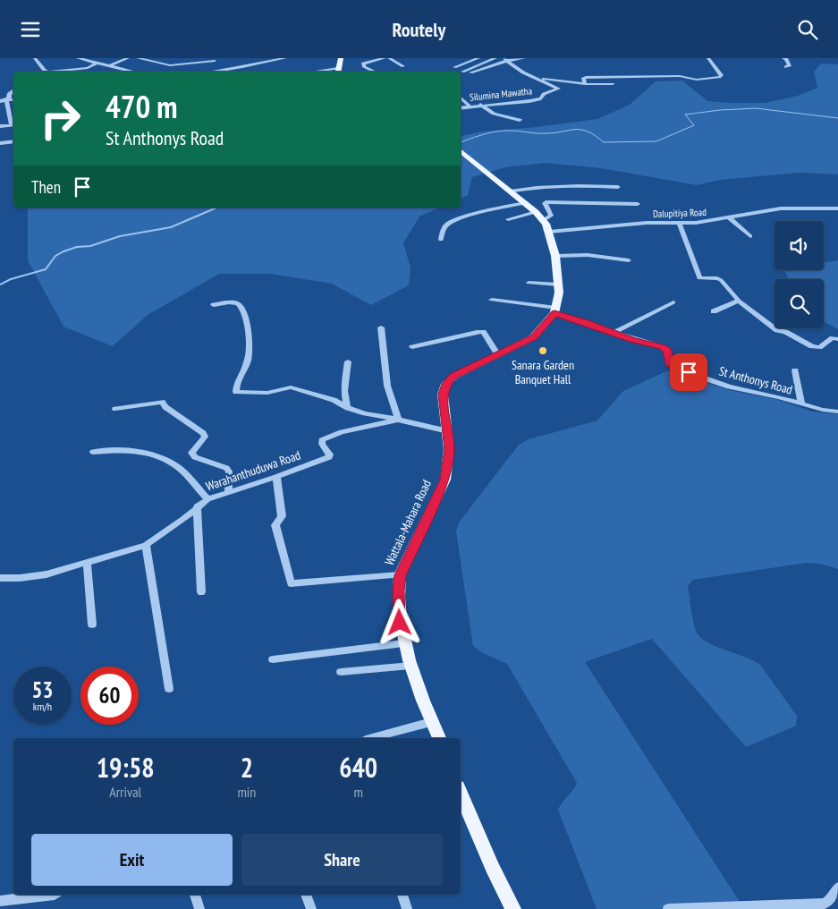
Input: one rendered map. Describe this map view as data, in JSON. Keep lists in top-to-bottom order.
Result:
{
  "streets": {
    "main road": ["Wattala-Mahara Road"],
    "street": [
      "Silumina Mawatha",
      "Dalupitiya Road",
      "St Anthonys Road",
      "Warahanthuduwa Road"
    ]
  },
  "crossings": [
    ["St Anthonys Road", "Wattala-Mahara Road"],
    ["Warahanthuduwa Road", "Wattala-Mahara Road"]
  ],
  "places": ["Sanara Garden Banquet Hall"],
  "page": {
    "header": "Routely",
    "turn": ["470 m", "St Anthonys Road"],
    "then": "Then",
    "speed": "53 km/h",
    "limit": "60",
    "eta": [
      "19:58",
      "Arrival",
      "2",
      "min",
      "640",
      "m"
    ],
    "buttons": ["Exit", "Share"]
  }
}
